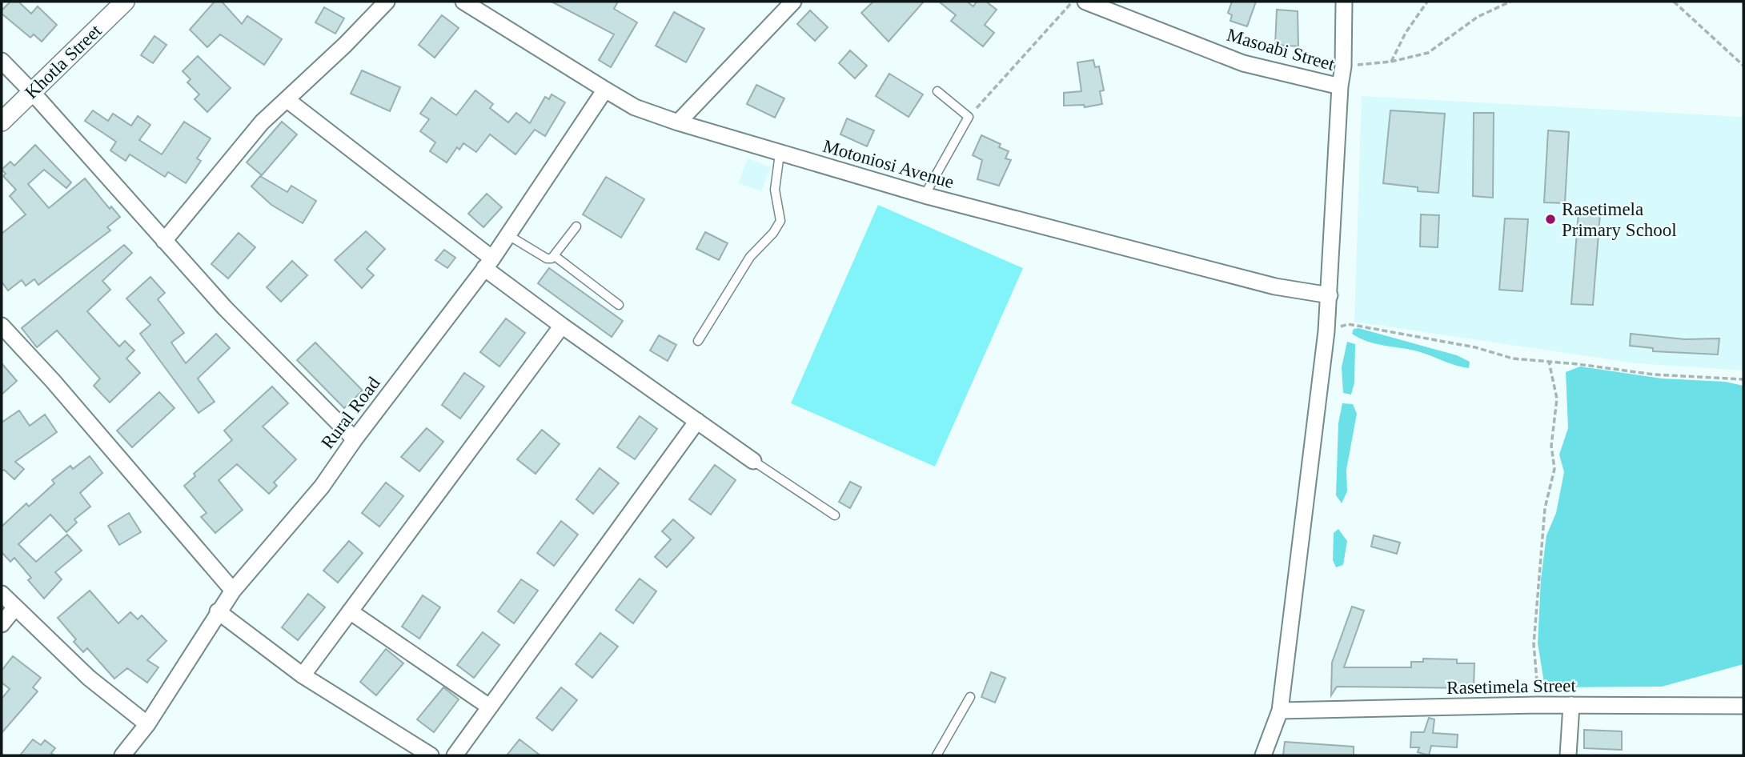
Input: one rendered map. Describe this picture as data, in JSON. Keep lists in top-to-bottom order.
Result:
{
  "streets": {
    "street": [
      "Masoabi Street",
      "Khotla Street",
      "Motoniosi Avenue",
      "Rural Road",
      "Rasetimela Street"
    ]
  },
  "crossings": [
    ["Motoniosi Avenue", "Rural Road"]
  ],
  "places": ["Rasetimela Primary School"]
}
